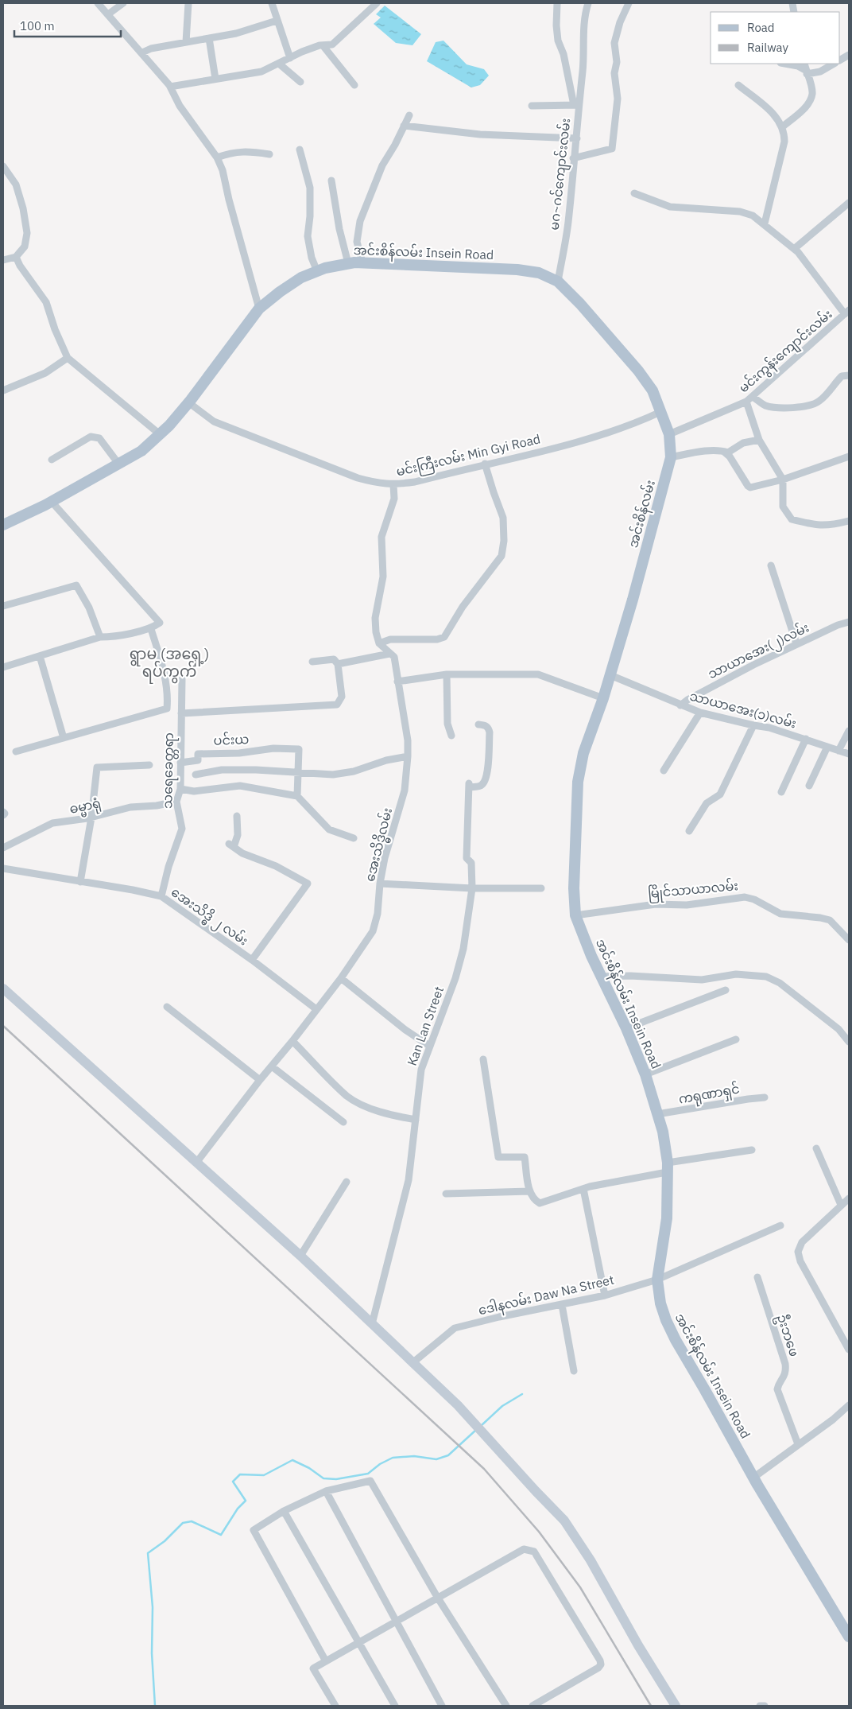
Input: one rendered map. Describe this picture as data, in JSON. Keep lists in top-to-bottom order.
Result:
{
  "streets": {
    "main road": ["အင်းစိန်လမ်း Insein Road", "အင်းစိန်လမ်း"],
    "street": [
      "မဂ~ဂင်ကျောင်းလမ်း",
      "မင်းကွန်းကျောင်းလမ်း",
      "မင်းကြီးလမ်း Min Gyi Road",
      "သာယာအေး(၂)လမ်း",
      "သာယာအေး(၁)လမ်း",
      "ပင်းယ",
      "သရေခေတ္တရာ",
      "ဓမ္မာရုံ",
      "အေးသိဒ္ဓိလမ်း",
      "မြိုင်သာယာလမ်း",
      "အေးသိဒ္ဓိ ၂ လမ်း",
      "Kan Lan Street",
      "ကရုဏာရှင်",
      "ဒေါနလမ်း Daw Na Street",
      "ဦးဘဖေ"
    ]
  },
  "crossings": [
    ["မဂ~ဂင်ကျောင်းလမ်း", "အင်းစိန်လမ်း Insein Road"],
    ["အင်းစိန်လမ်း Insein Road", "မင်းကြီးလမ်း Min Gyi Road"],
    ["အင်းစိန်လမ်း Insein Road", "အင်းစိန်လမ်း"],
    ["အင်းစိန်လမ်း Insein Road", "သာယာအေး(၁)လမ်း"],
    ["အင်းစိန်လမ်း Insein Road", "မြိုင်သာယာလမ်း"],
    ["အင်းစိန်လမ်း Insein Road", "ကရုဏာရှင်"],
    ["အင်းစိန်လမ်း Insein Road", "ဒေါနလမ်း Daw Na Street"],
    ["မင်းကွန်းကျောင်းလမ်း", "အင်းစိန်လမ်း"],
    ["မင်းကြီးလမ်း Min Gyi Road", "အင်းစိန်လမ်း"],
    ["သာယာအေး(၂)လမ်း", "သာယာအေး(၁)လမ်း"],
    ["ပင်းယ", "သရေခေတ္တရာ"],
    ["သရေခေတ္တရာ", "ဓမ္မာရုံ"],
    ["သရေခေတ္တရာ", "အေးသိဒ္ဓိ ၂ လမ်း"],
    ["အေးသိဒ္ဓိလမ်း", "အေးသိဒ္ဓိ ၂ လမ်း"]
  ],
  "districts": ["ရွာမ (အရှေ့) ရပ်ကွက်"],
  "legend": ["Road", "Railway"],
  "scale_bar": "100 m"
}
